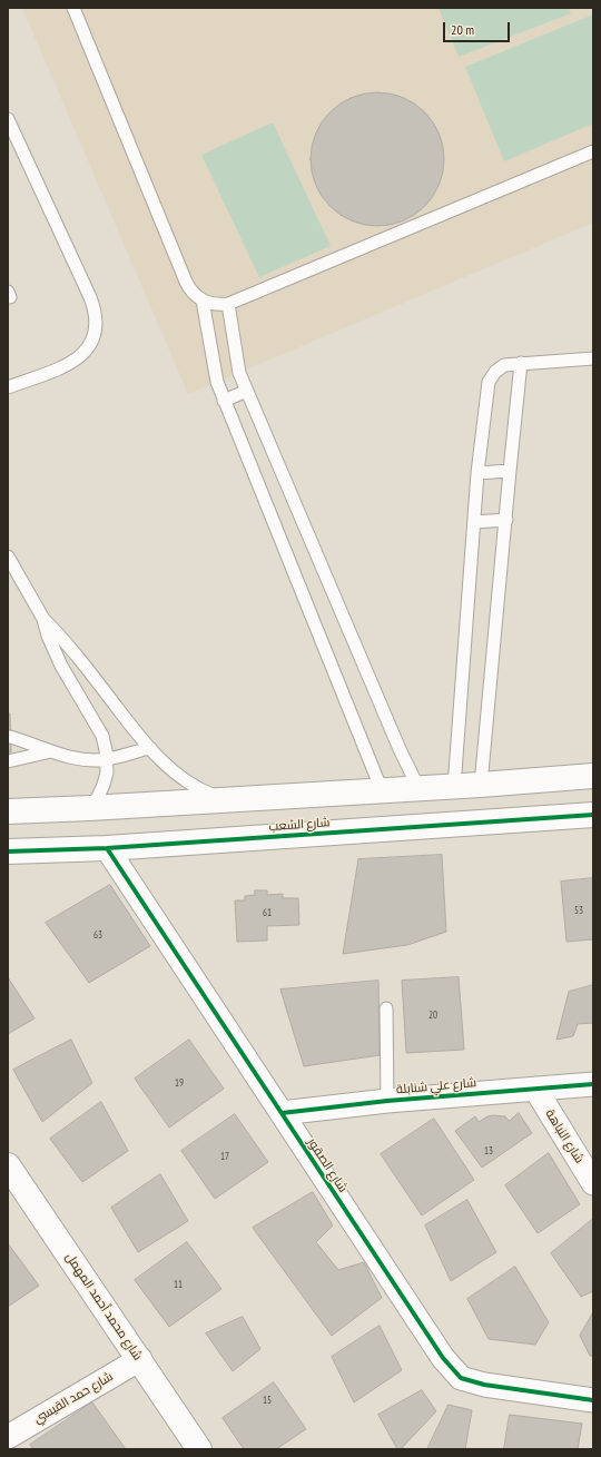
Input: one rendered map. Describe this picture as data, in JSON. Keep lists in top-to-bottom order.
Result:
{
  "streets": {
    "street": [
      "شارع الشعب",
      "شارع علي شنابلة",
      "شارع النباهة",
      "شارع الصقور",
      "شارع محمد أحمد المهمل",
      "شارع حمد القيسي"
    ]
  },
  "crossings": [
    ["شارع الشعب", "شارع الصقور"],
    ["شارع علي شنابلة", "شارع النباهة"],
    ["شارع علي شنابلة", "شارع الصقور"],
    ["شارع محمد أحمد المهمل", "شارع حمد القيسي"]
  ],
  "house_numbers": [
    "53",
    "61",
    "63",
    "20",
    "19",
    "13",
    "17",
    "11",
    "15"
  ],
  "scale_bar": "20 m"
}
